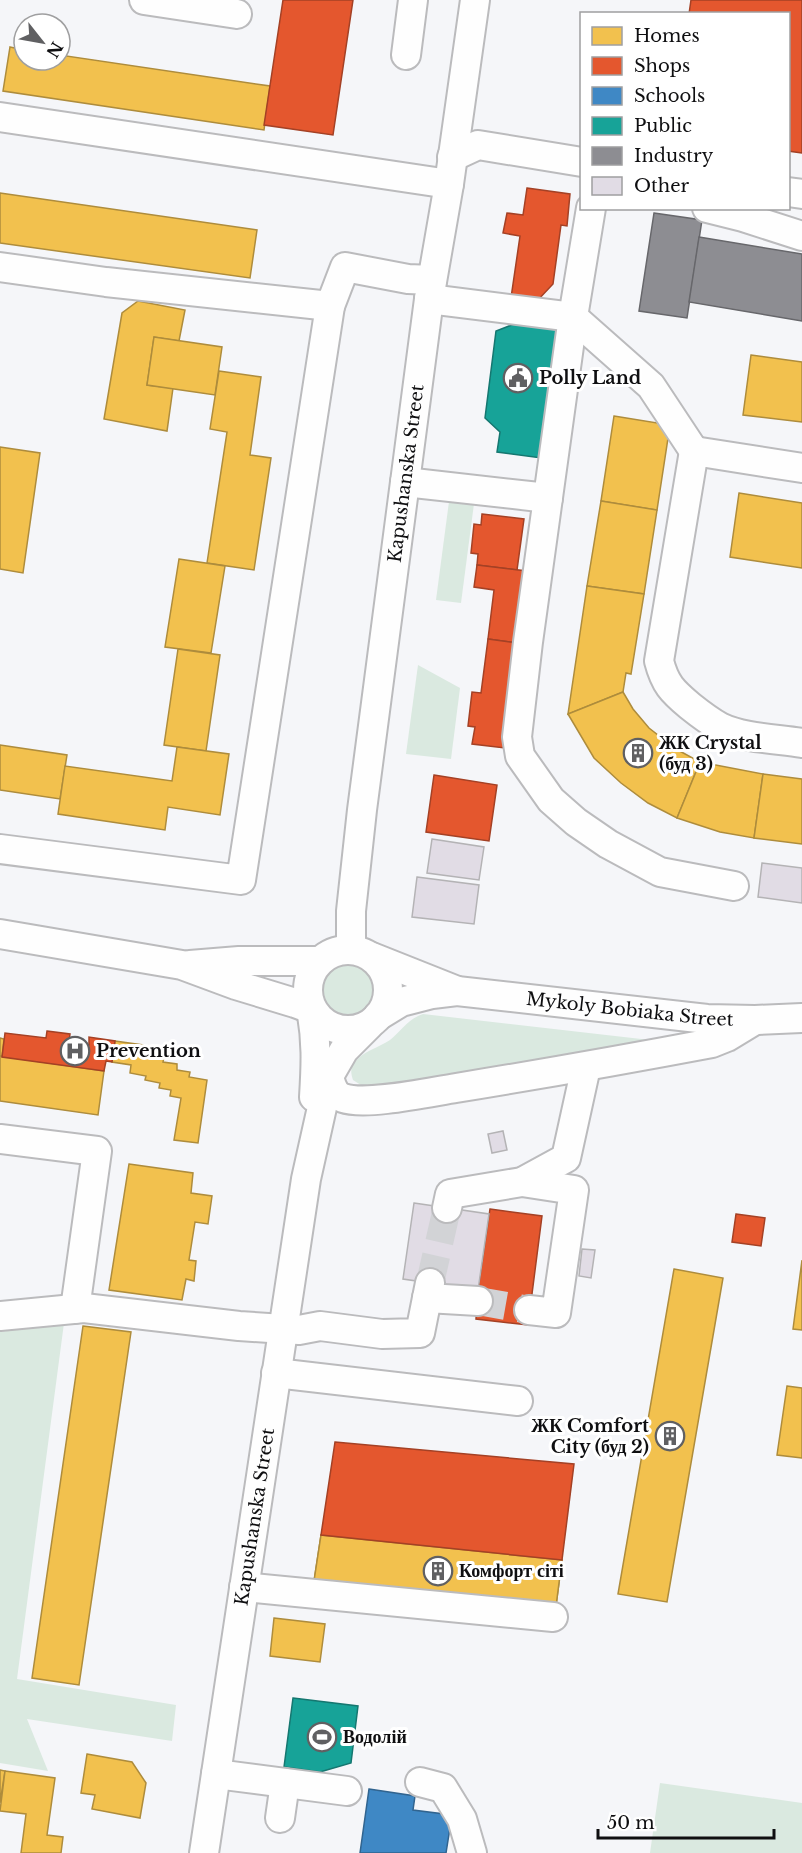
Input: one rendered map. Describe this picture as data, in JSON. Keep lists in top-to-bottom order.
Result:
{
  "streets": {
    "street": ["Kapushanska Street", "Mykoly Bobiaka Street"]
  },
  "crossings": [
    ["Kapushanska Street", "Mykoly Bobiaka Street"]
  ],
  "places": {
    "public building": ["Polly Land"],
    "building": ["ЖК Crystal (буд 3)", "ЖК Comfort City (буд 2)", "Комфорт сіті"],
    "hospital": ["Prevention"],
    "sports": ["Водолій"]
  },
  "legend": [
    "Homes",
    "Shops",
    "Schools",
    "Public",
    "Industry",
    "Other"
  ],
  "scale_bar": "50 m",
  "north": "bottom right"
}
